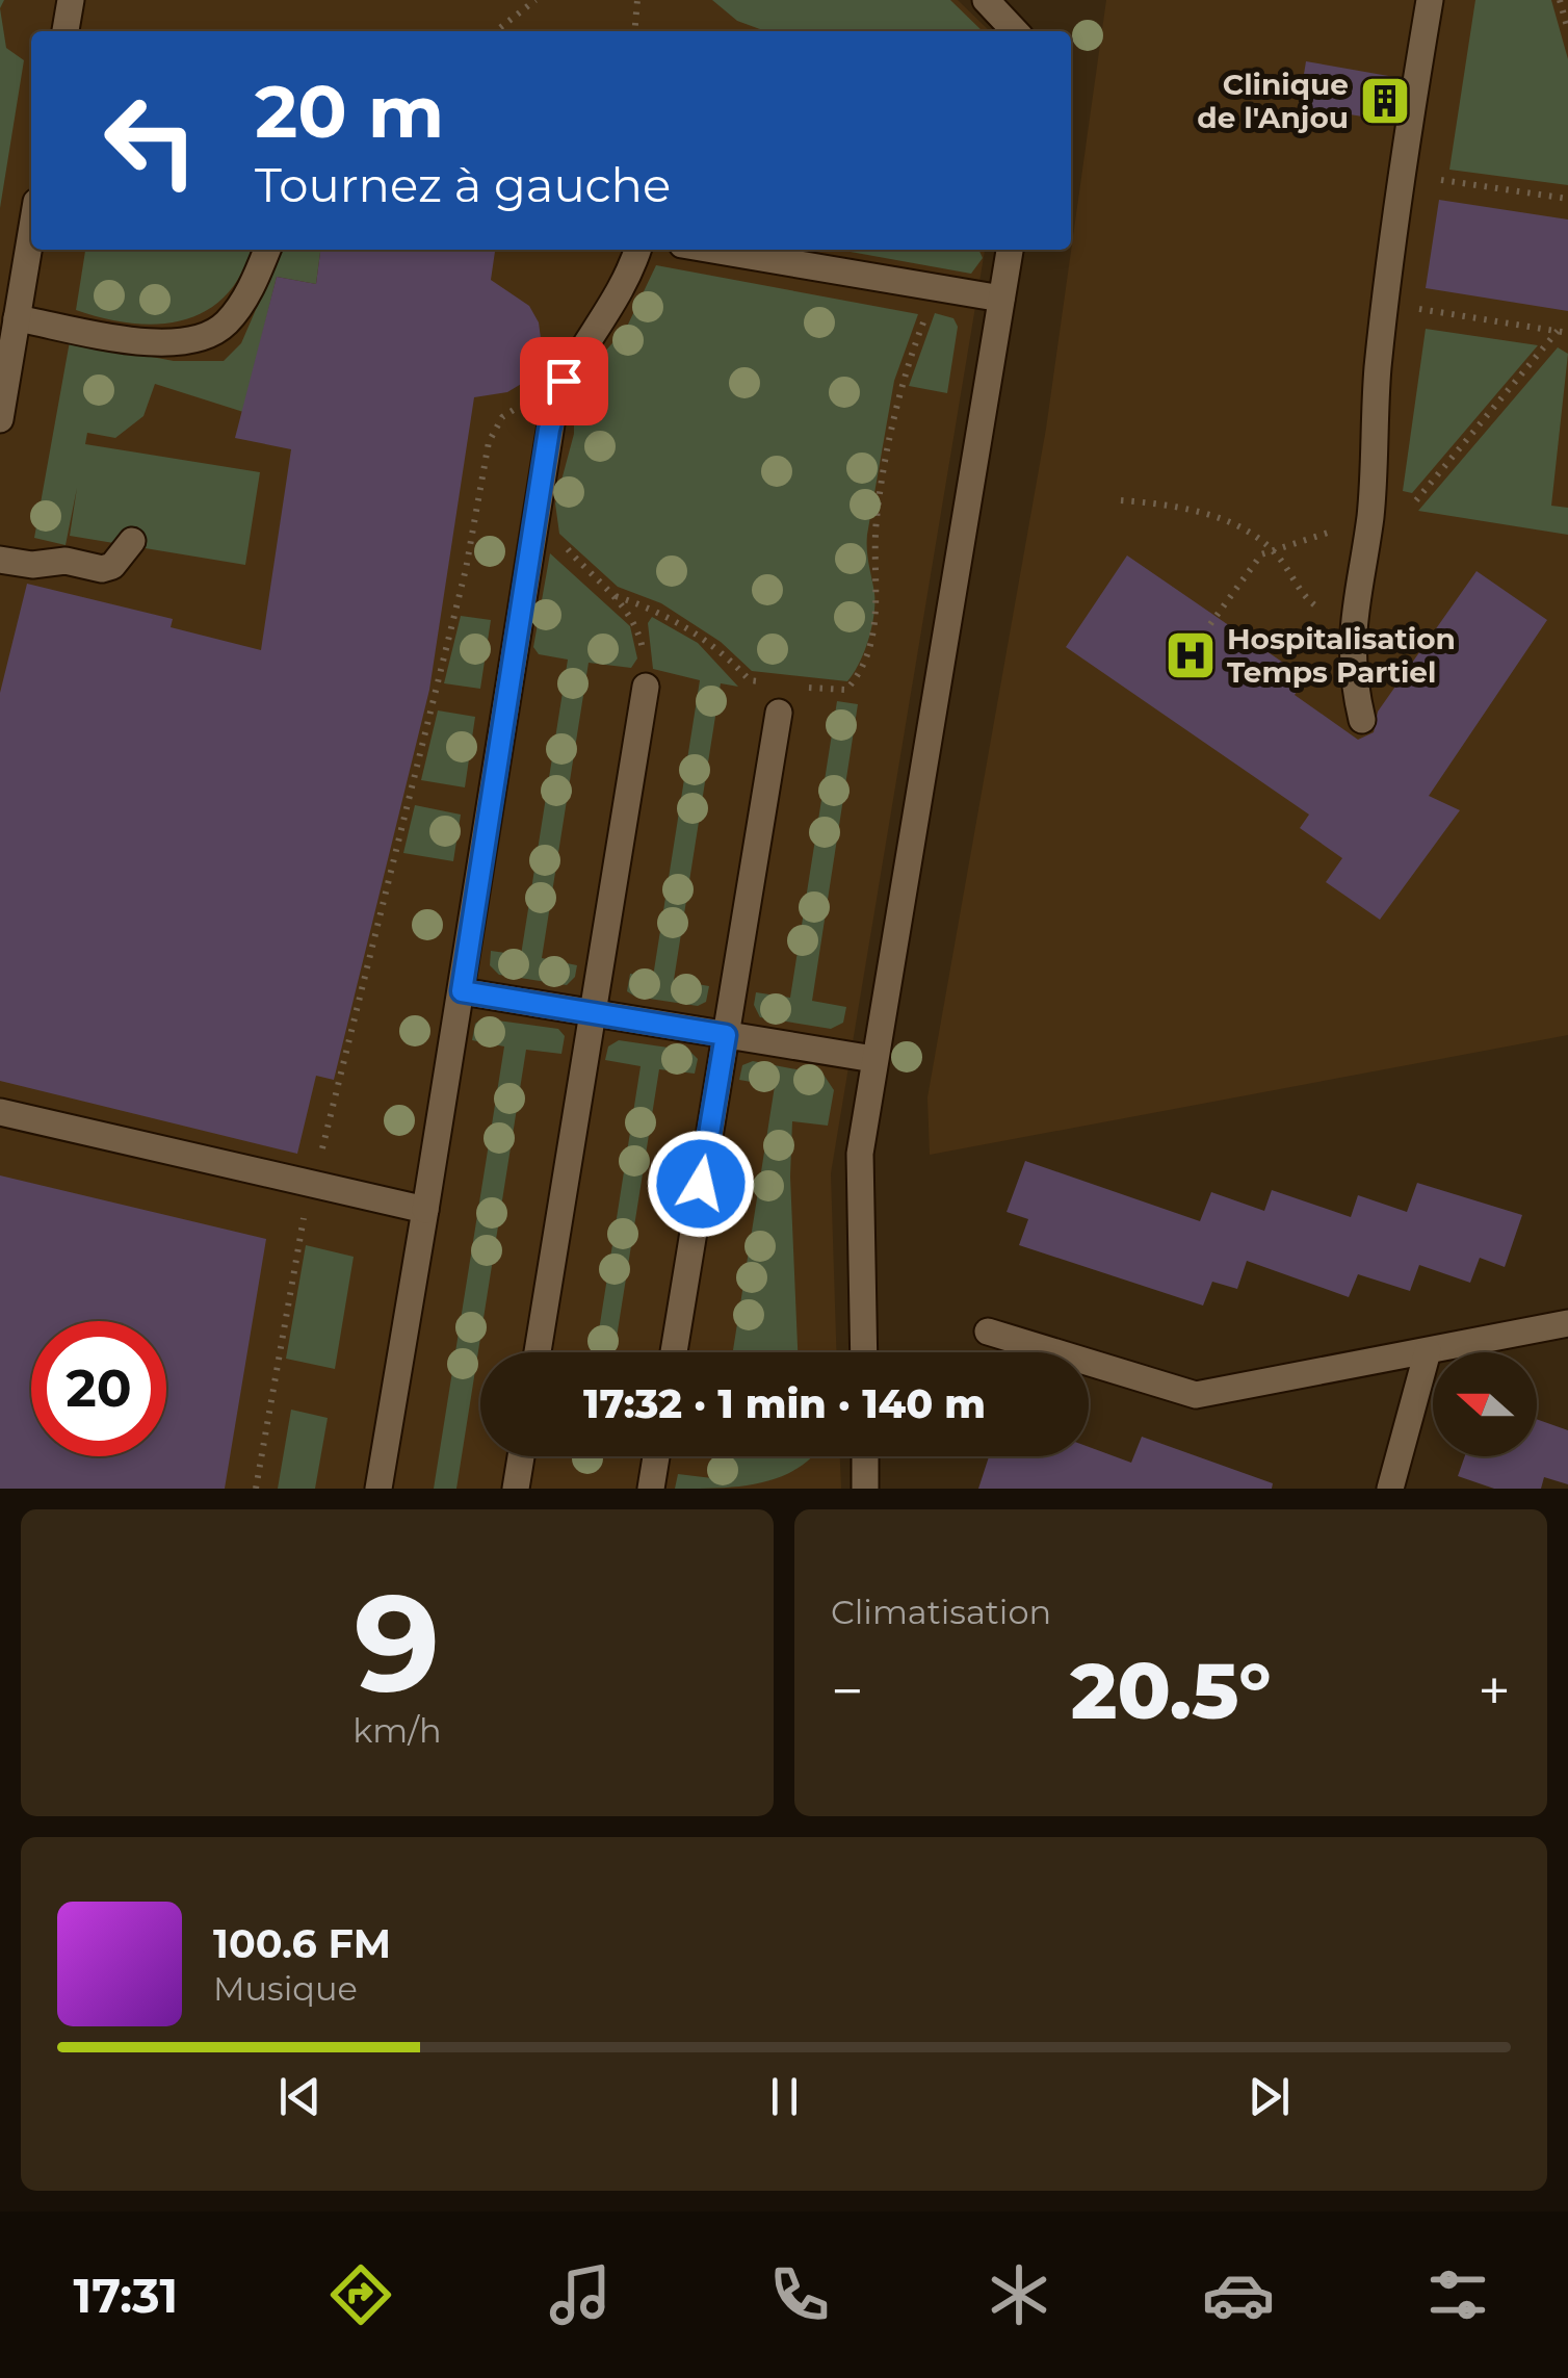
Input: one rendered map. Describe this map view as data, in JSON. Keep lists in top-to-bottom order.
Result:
{
  "places": {
    "building": ["Clinique de l'Anjou"],
    "hospital": ["Hospitalisation Temps Partiel"]
  },
  "north": "left",
  "page": {
    "turn": ["20 m", "Tournez à gauche"],
    "limit": "20",
    "trip": "17:32 · 1 min · 140 m",
    "tile": [
      ["9", "km/h"],
      "Climatisation"
    ],
    "heat": ["−", "20.5°", "+"],
    "song": ["100.6 FM", "Musique"],
    "tabs": "17:31"
  }
}
